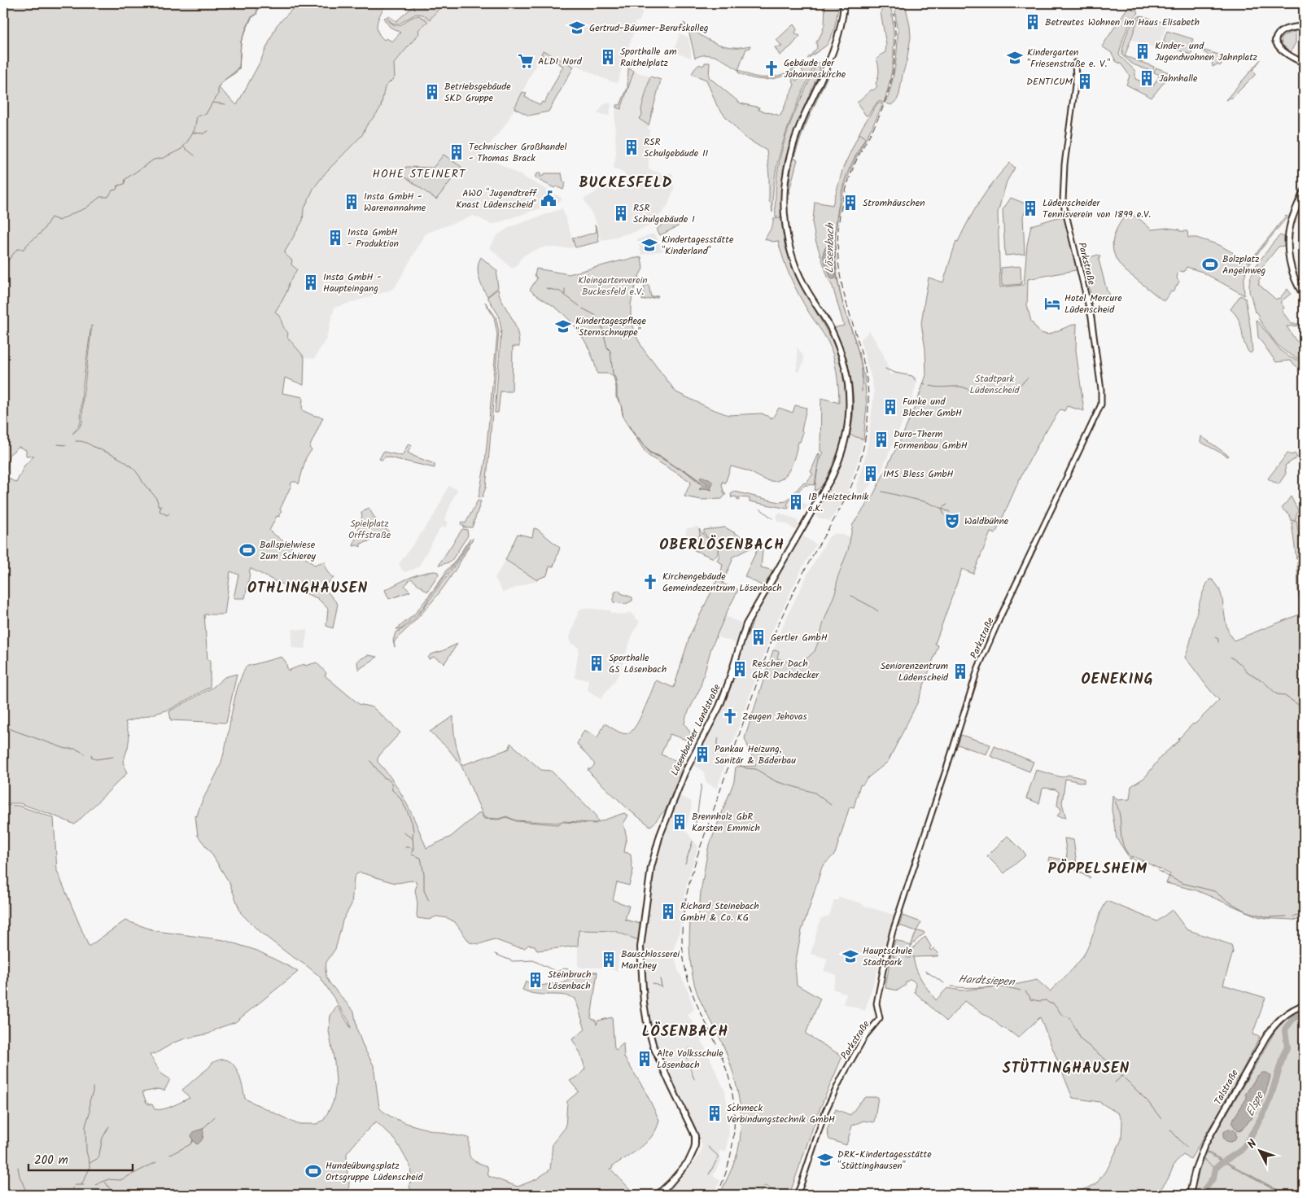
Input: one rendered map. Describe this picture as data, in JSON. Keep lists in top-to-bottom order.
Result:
{
  "streets": {
    "main road": ["Lösenbacher Landstraße", "Talstraße"],
    "street": ["Parkstraße"]
  },
  "districts": [
    "HOHE STEINERT",
    "BUCKESFELD",
    "OBERLÖSENBACH",
    "OTHLINGHAUSEN",
    "OENEKING",
    "PÖPPELSHEIM",
    "LÖSENBACH",
    "STÜTTINGHAUSEN"
  ],
  "water": ["Lösenbach", "Hardtsiepen", "Elspe"],
  "parks": ["Kleingartenverein Buckesfeld e.V.", "Stadtpark Lüdenscheid", "Spielplatz Orffstraße"],
  "places": {
    "building": [
      "Betreutes Wohnen im Haus Elisabeth",
      "Kinder- und Jugendwohnen Jahnplatz",
      "Sporthalle am Raithelplatz",
      "Jahnhalle",
      "DENTICUM",
      "Betriebsgebäude SKD Gruppe",
      "RSR Schulgebäude II",
      "Technischer Großhandel - Thomas Brack",
      "Insta GmbH - Warenannahme",
      "Stromhäuschen",
      "Lüdenscheider Tennisverein von 1899 e.V.",
      "RSR Schulgebäude I",
      "Insta GmbH - Produktion",
      "Insta GmbH - Haupteingang",
      "Funke und Blecher GmbH",
      "Duro-Therm Formenbau GmbH",
      "IMS Bless GmbH",
      "IB Heiztechnik e.K.",
      "Gertler GmbH",
      "Sporthalle GS Lösenbach",
      "Rescher Dach GbR Dachdecker",
      "Seniorenzentrum Lüdenscheid",
      "Pankau Heizung, Sanitär & Bäderbau",
      "Brennholz GbR Karsten Emmich",
      "Richard Steinebach GmbH & Co. KG",
      "Bauschlosserei Manthey",
      "Steinbruch Lösenbach",
      "Alte Volksschule Lösenbach",
      "Schmeck Verbindungstechnik GmbH"
    ],
    "school or university": [
      "Gertrud-Bäumer-Berufskolleg",
      "Kindergarten \"Friesenstraße e. V.\"",
      "Kindertagesstätte \"Kinderland\"",
      "Kindertagespflege \"Sternschnuppe\"",
      "Hauptschule Stadtpark",
      "DRK-Kindertagesstätte \"Stüttinghausen\""
    ],
    "supermarket": ["ALDI Nord"],
    "church": ["Gebäude der Johanneskirche", "Kirchengebäude Gemeindezentrum Lösenbach", "Zeugen Jehovas"],
    "public building": ["AWO \"Jugendtreff Knast Lüdenscheid\""],
    "sports": ["Bolzplatz Angelnweg", "Ballspielwiese Zum Schierey", "Hundeübungsplatz Ortsgruppe Lüdenscheid"],
    "hotel": ["Hotel Mercure Lüdenscheid"],
    "theatre": ["Waldbühne"]
  },
  "scale_bar": "200 m",
  "north": "top left"
}
